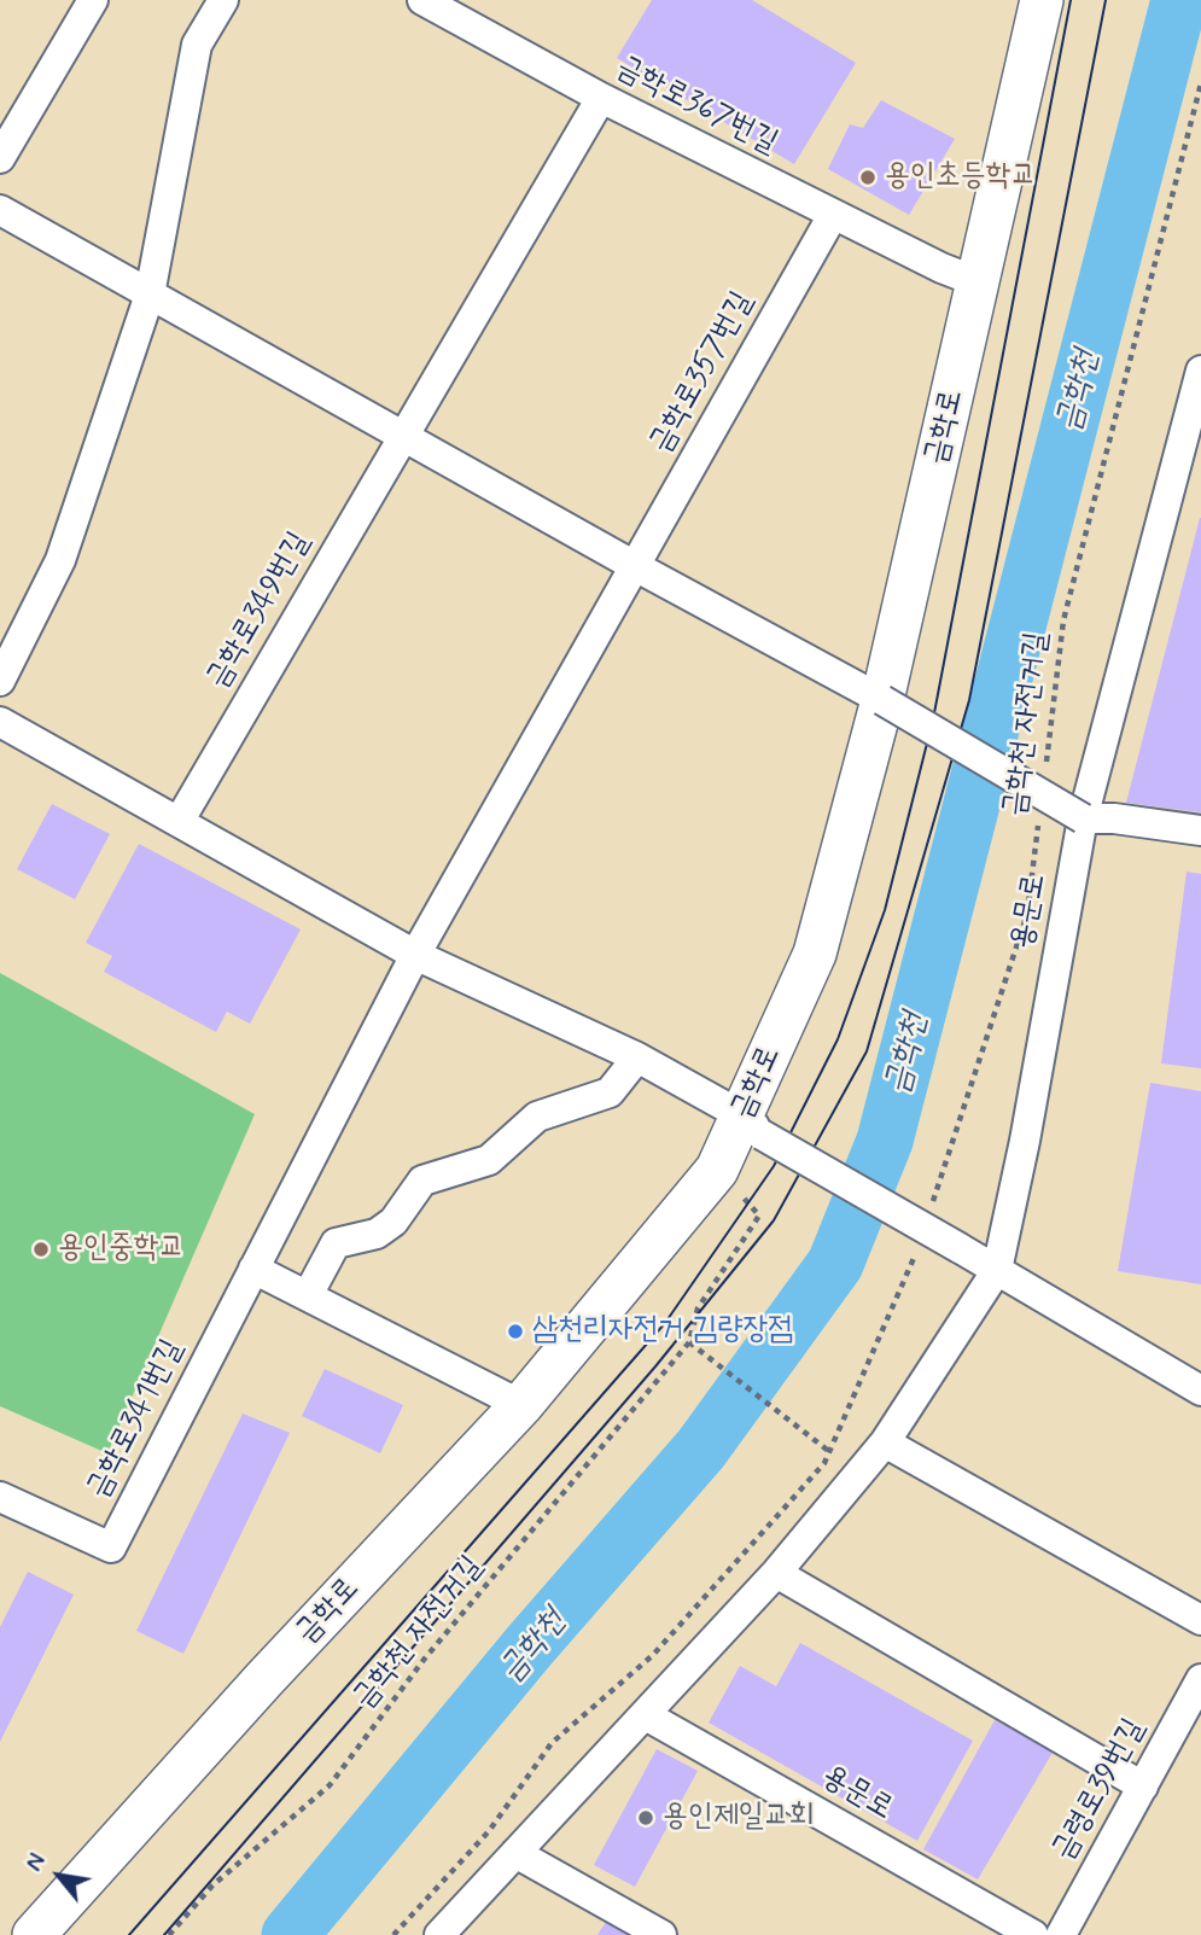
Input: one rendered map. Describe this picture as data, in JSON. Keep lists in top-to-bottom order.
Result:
{
  "streets": {
    "main road": ["금학로"],
    "street": [
      "금학로367번길",
      "금학로357번길",
      "금학로349번길",
      "용문로",
      "금학로341번길",
      "금령로39번길"
    ],
    "path": ["금학천 자전거길"]
  },
  "crossings": [
    ["금학로367번길", "금학로357번길"],
    ["금학로367번길", "금학로"],
    ["금학로", "금학천 자전거길"]
  ],
  "water": ["금학천"],
  "places": [
    "용인초등학교",
    "용인중학교",
    "삼천리자전거 김량장점",
    "용인제일교회"
  ],
  "north": "top left"
}
